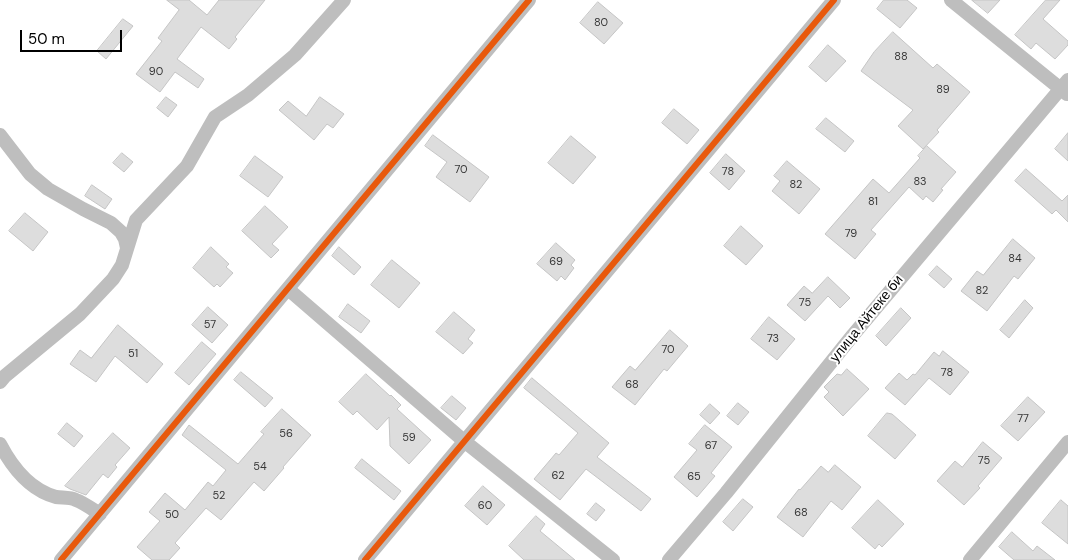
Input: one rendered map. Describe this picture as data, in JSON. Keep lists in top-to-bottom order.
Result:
{
  "streets": {
    "street": ["улица Айтеке би"]
  },
  "house_numbers": [
    "80",
    "88",
    "90",
    "89",
    "70",
    "78",
    "83",
    "82",
    "81",
    "79",
    "84",
    "69",
    "82",
    "75",
    "57",
    "73",
    "70",
    "51",
    "78",
    "68",
    "77",
    "56",
    "59",
    "67",
    "75",
    "54",
    "62",
    "65",
    "52",
    "60",
    "68",
    "50"
  ],
  "scale_bar": "50 m"
}
